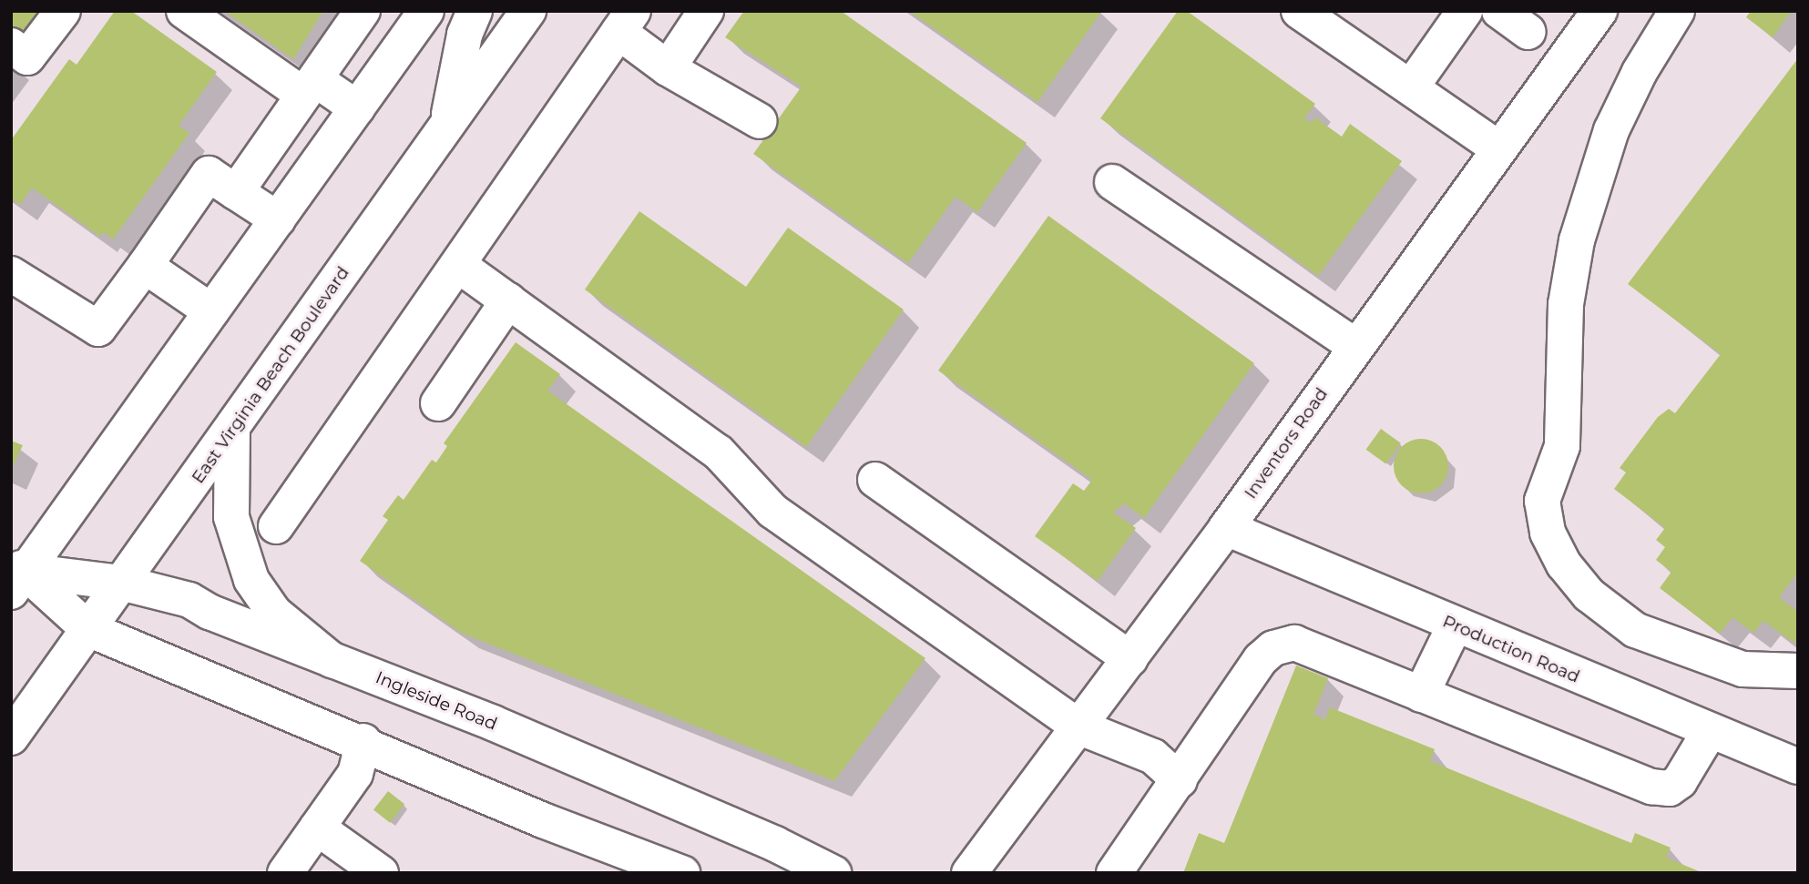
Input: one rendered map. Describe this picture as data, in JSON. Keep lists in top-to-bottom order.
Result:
{
  "streets": {
    "street": [
      "East Virginia Beach Boulevard",
      "Inventors Road",
      "Production Road",
      "Ingleside Road"
    ]
  },
  "crossings": [
    ["East Virginia Beach Boulevard", "Ingleside Road"],
    ["Inventors Road", "Production Road"]
  ]
}
